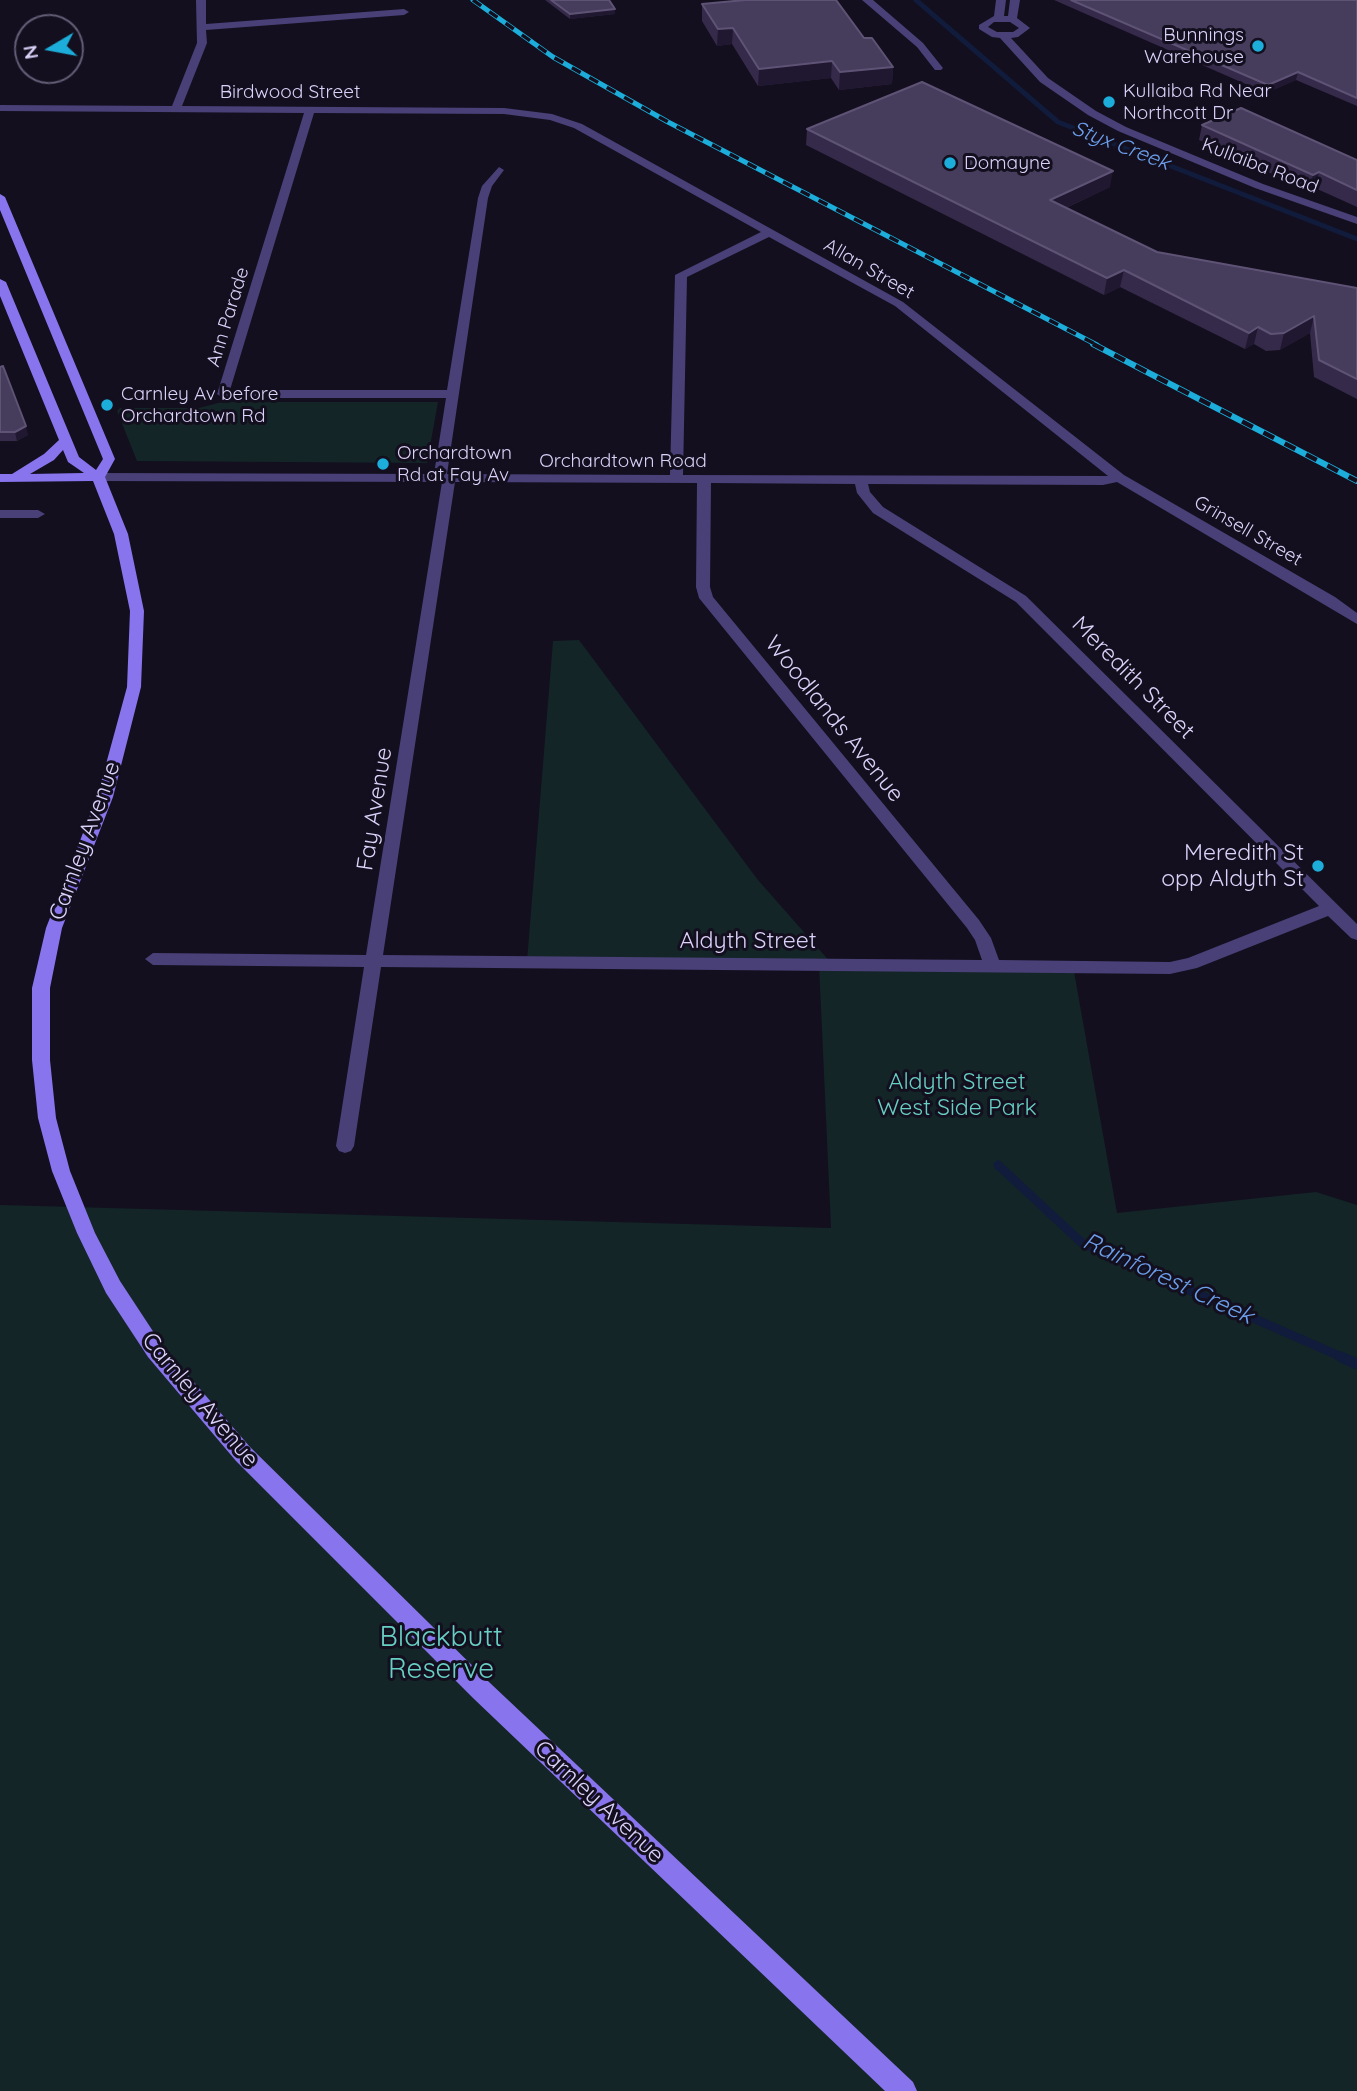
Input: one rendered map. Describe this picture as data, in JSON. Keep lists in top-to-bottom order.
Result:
{
  "streets": {
    "main road": ["Orchardtown Road", "Carnley Avenue"],
    "street": [
      "Birdwood Street",
      "Kullaiba Road",
      "Allan Street",
      "Ann Parade",
      "Grinsell Street",
      "Meredith Street",
      "Woodlands Avenue",
      "Fay Avenue",
      "Aldyth Street"
    ]
  },
  "crossings": [
    ["Birdwood Street", "Allan Street"],
    ["Birdwood Street", "Ann Parade"],
    ["Allan Street", "Orchardtown Road"],
    ["Allan Street", "Grinsell Street"],
    ["Ann Parade", "Fay Avenue"],
    ["Orchardtown Road", "Grinsell Street"],
    ["Orchardtown Road", "Meredith Street"],
    ["Orchardtown Road", "Woodlands Avenue"],
    ["Orchardtown Road", "Fay Avenue"],
    ["Orchardtown Road", "Carnley Avenue"],
    ["Meredith Street", "Aldyth Street"],
    ["Woodlands Avenue", "Aldyth Street"],
    ["Fay Avenue", "Aldyth Street"]
  ],
  "water": ["Styx Creek", "Rainforest Creek"],
  "parks": ["Aldyth Street West Side Park", "Blackbutt Reserve"],
  "places": [
    "Bunnings Warehouse",
    "Kullaiba Rd Near Northcott Dr",
    "Domayne",
    "Carnley Av before Orchardtown Rd",
    "Orchardtown Rd at Fay Av",
    "Meredith St opp Aldyth St"
  ],
  "north": "left"
}
